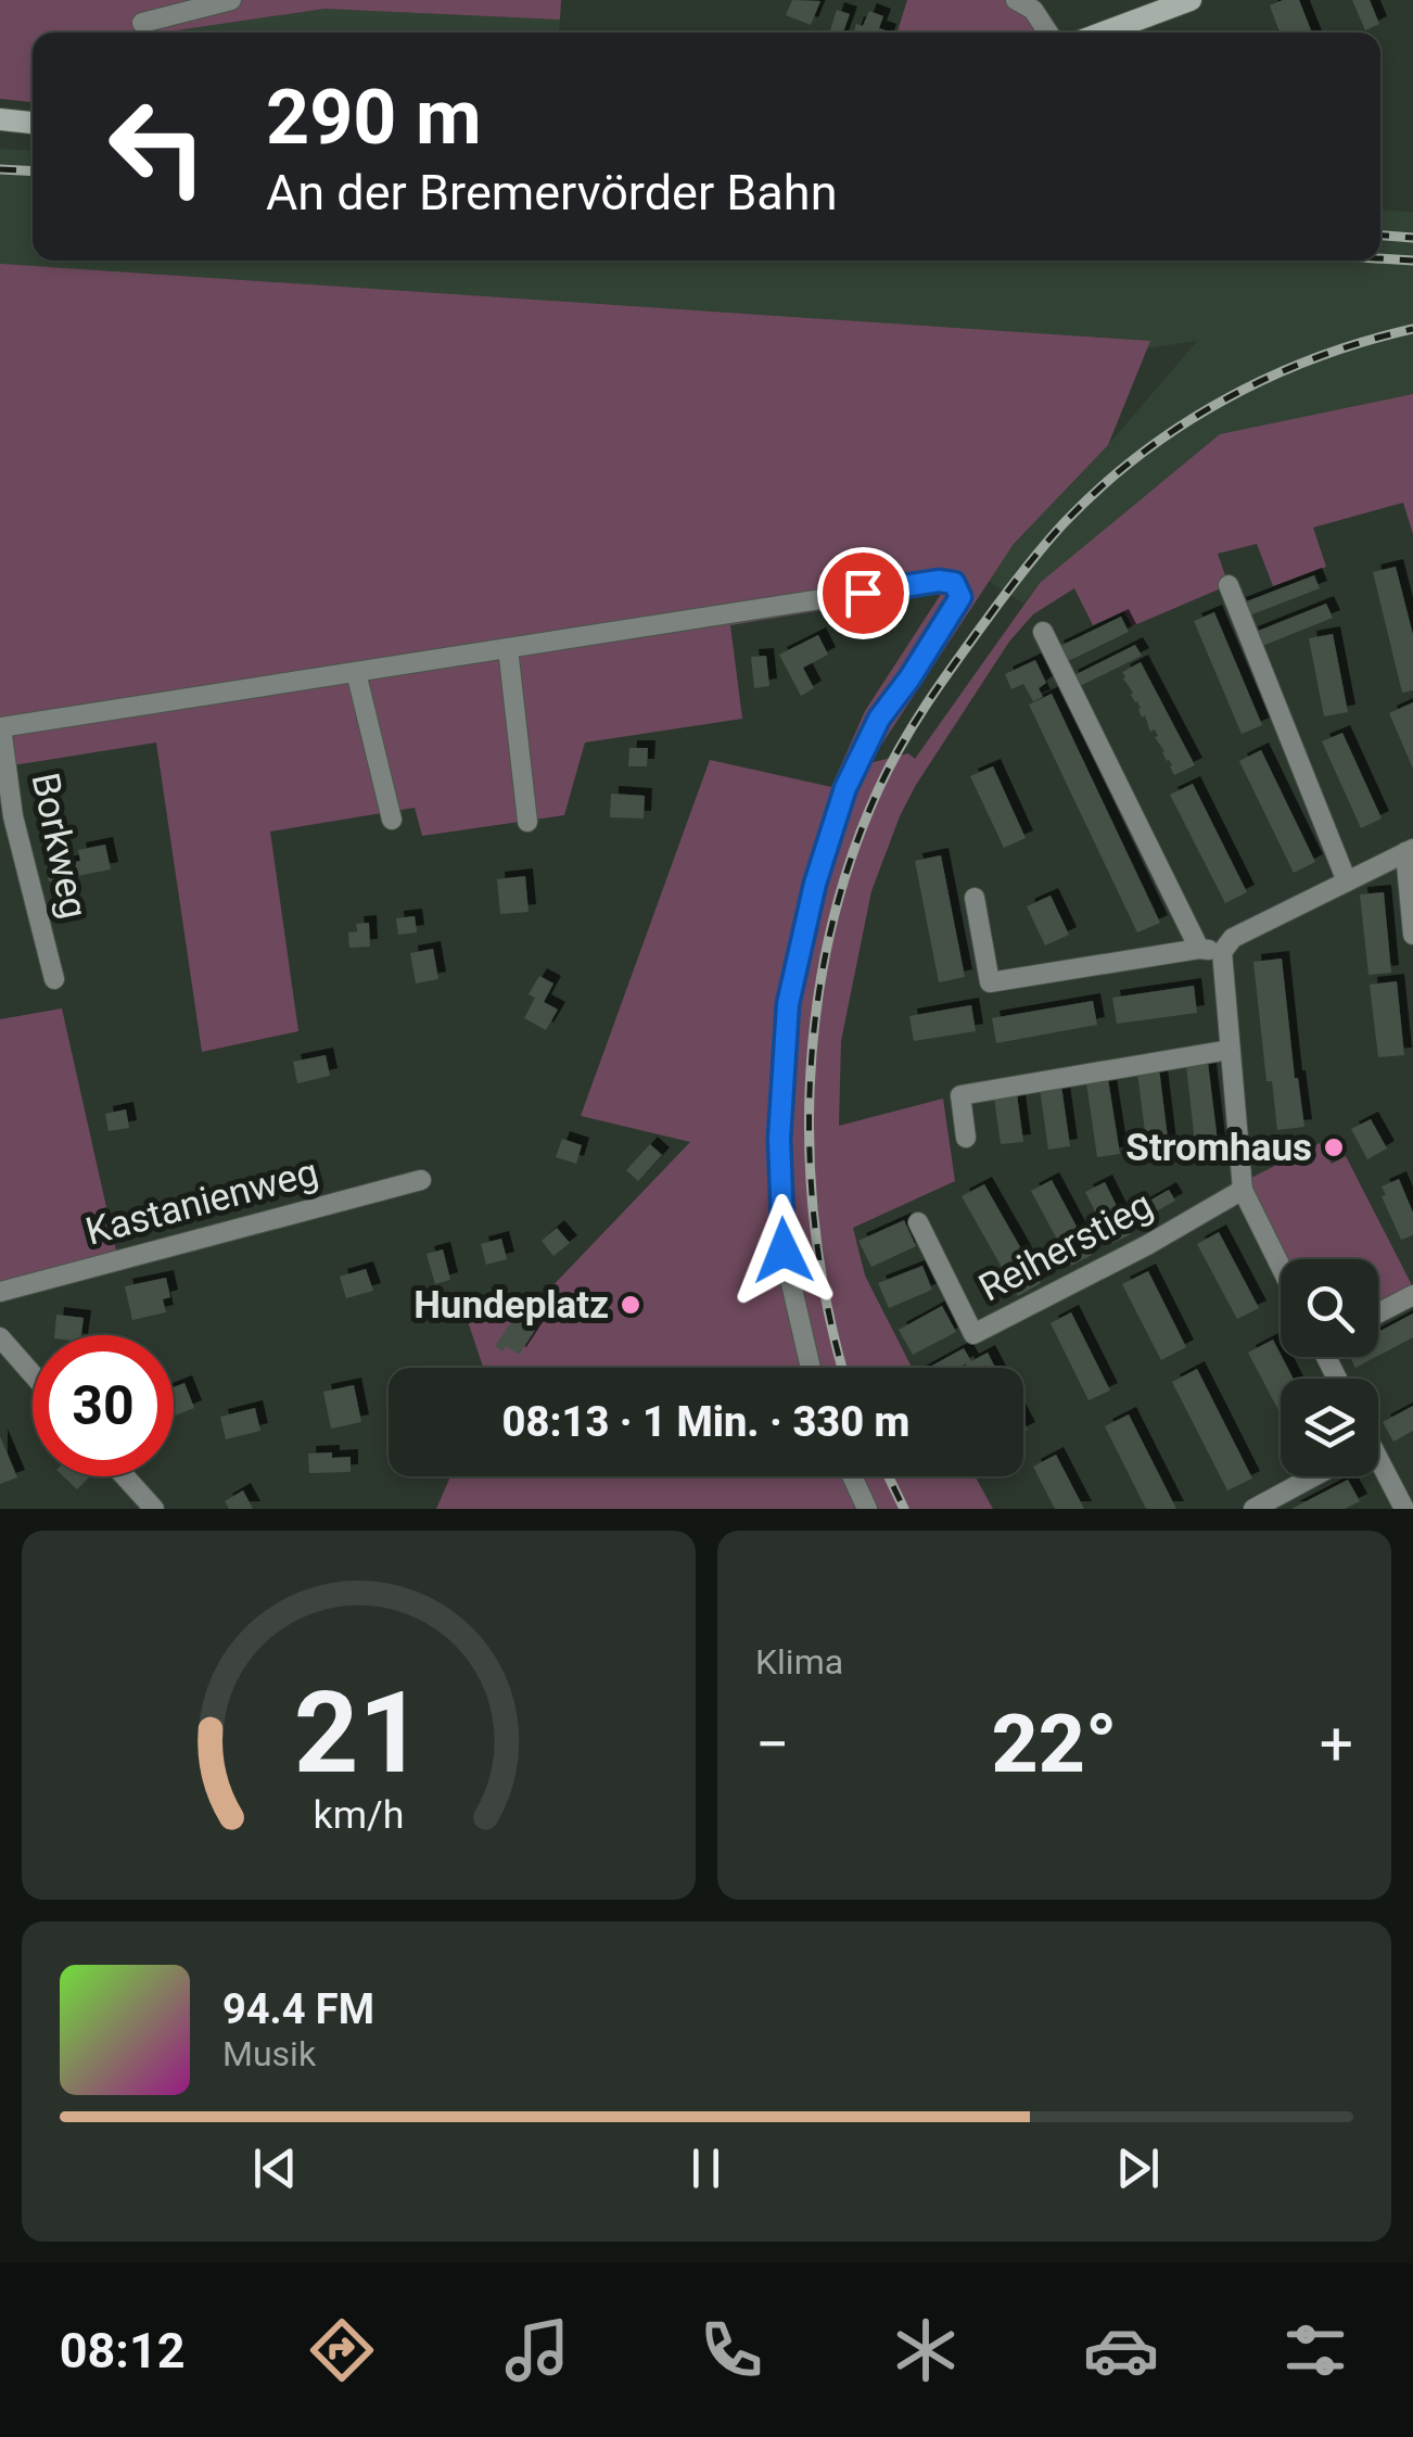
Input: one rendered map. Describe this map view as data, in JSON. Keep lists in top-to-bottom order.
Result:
{
  "streets": {
    "street": ["Borkweg", "Kastanienweg", "Reiherstieg"]
  },
  "places": ["Stromhaus", "Hundeplatz"],
  "page": {
    "turn": ["290 m", "An der Bremervörder Bahn"],
    "limit": "30",
    "trip": "08:13 · 1 Min. · 330 m",
    "tile": "Klima",
    "heat": ["−", "22°", "+"],
    "song": ["94.4 FM", "Musik"],
    "tabs": "08:12",
    "gauge": ["21", "km/h"]
  }
}
